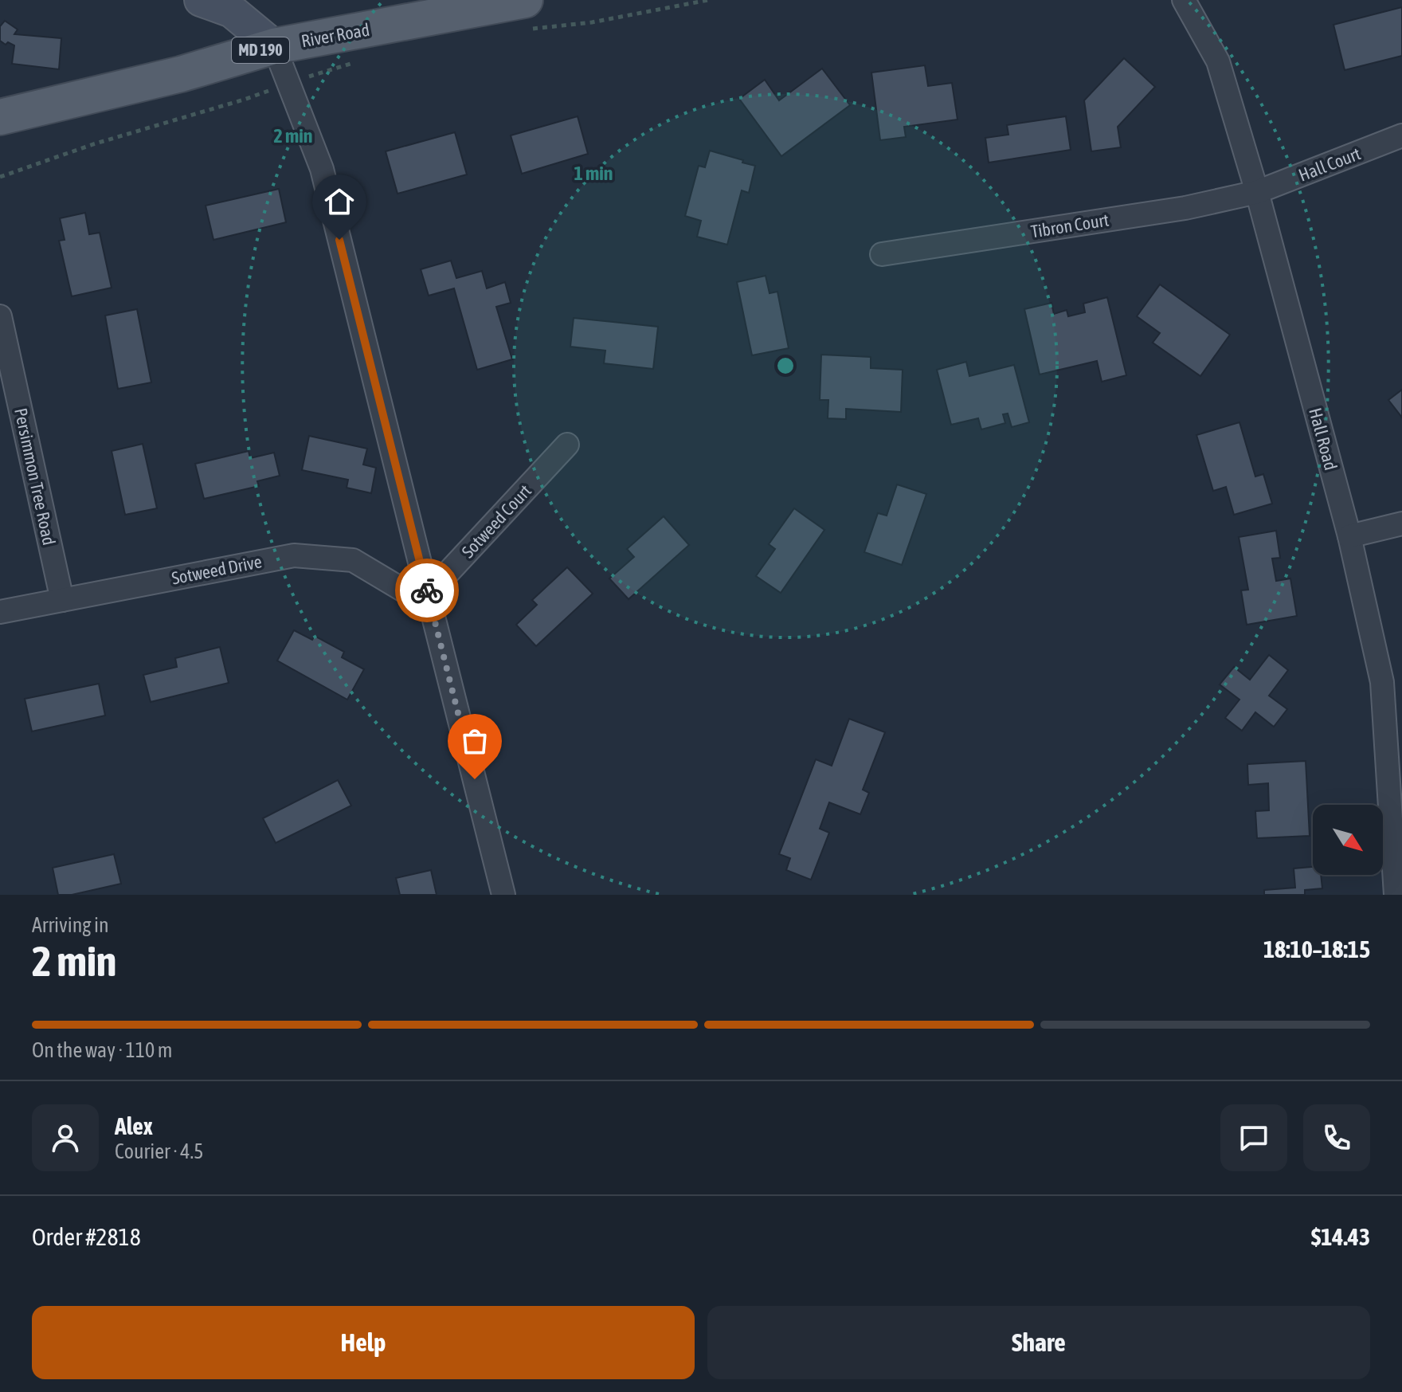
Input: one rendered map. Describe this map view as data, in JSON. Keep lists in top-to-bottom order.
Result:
{
  "streets": {
    "main road": ["River Road", "MD 190"],
    "street": [
      "Hall Court",
      "Tibron Court",
      "Hall Road",
      "Persimmon Tree Road",
      "Sotweed Court",
      "Sotweed Drive"
    ]
  },
  "crossings": [
    ["Hall Court", "Tibron Court"],
    ["Hall Court", "Hall Road"],
    ["Tibron Court", "Hall Road"],
    ["Persimmon Tree Road", "Sotweed Drive"],
    ["Sotweed Court", "Sotweed Drive"]
  ],
  "north": "bottom right",
  "page": {
    "heading": ["2 min", "Arriving in", "18:10–18:15"],
    "panel": [
      "Alex",
      "Courier · 4.5",
      "Order #2818",
      "$14.43"
    ],
    "bar": "On the way · 110 m",
    "buttons": ["Help", "Share"]
  },
  "rings": ["2 min", "1 min"]
}
